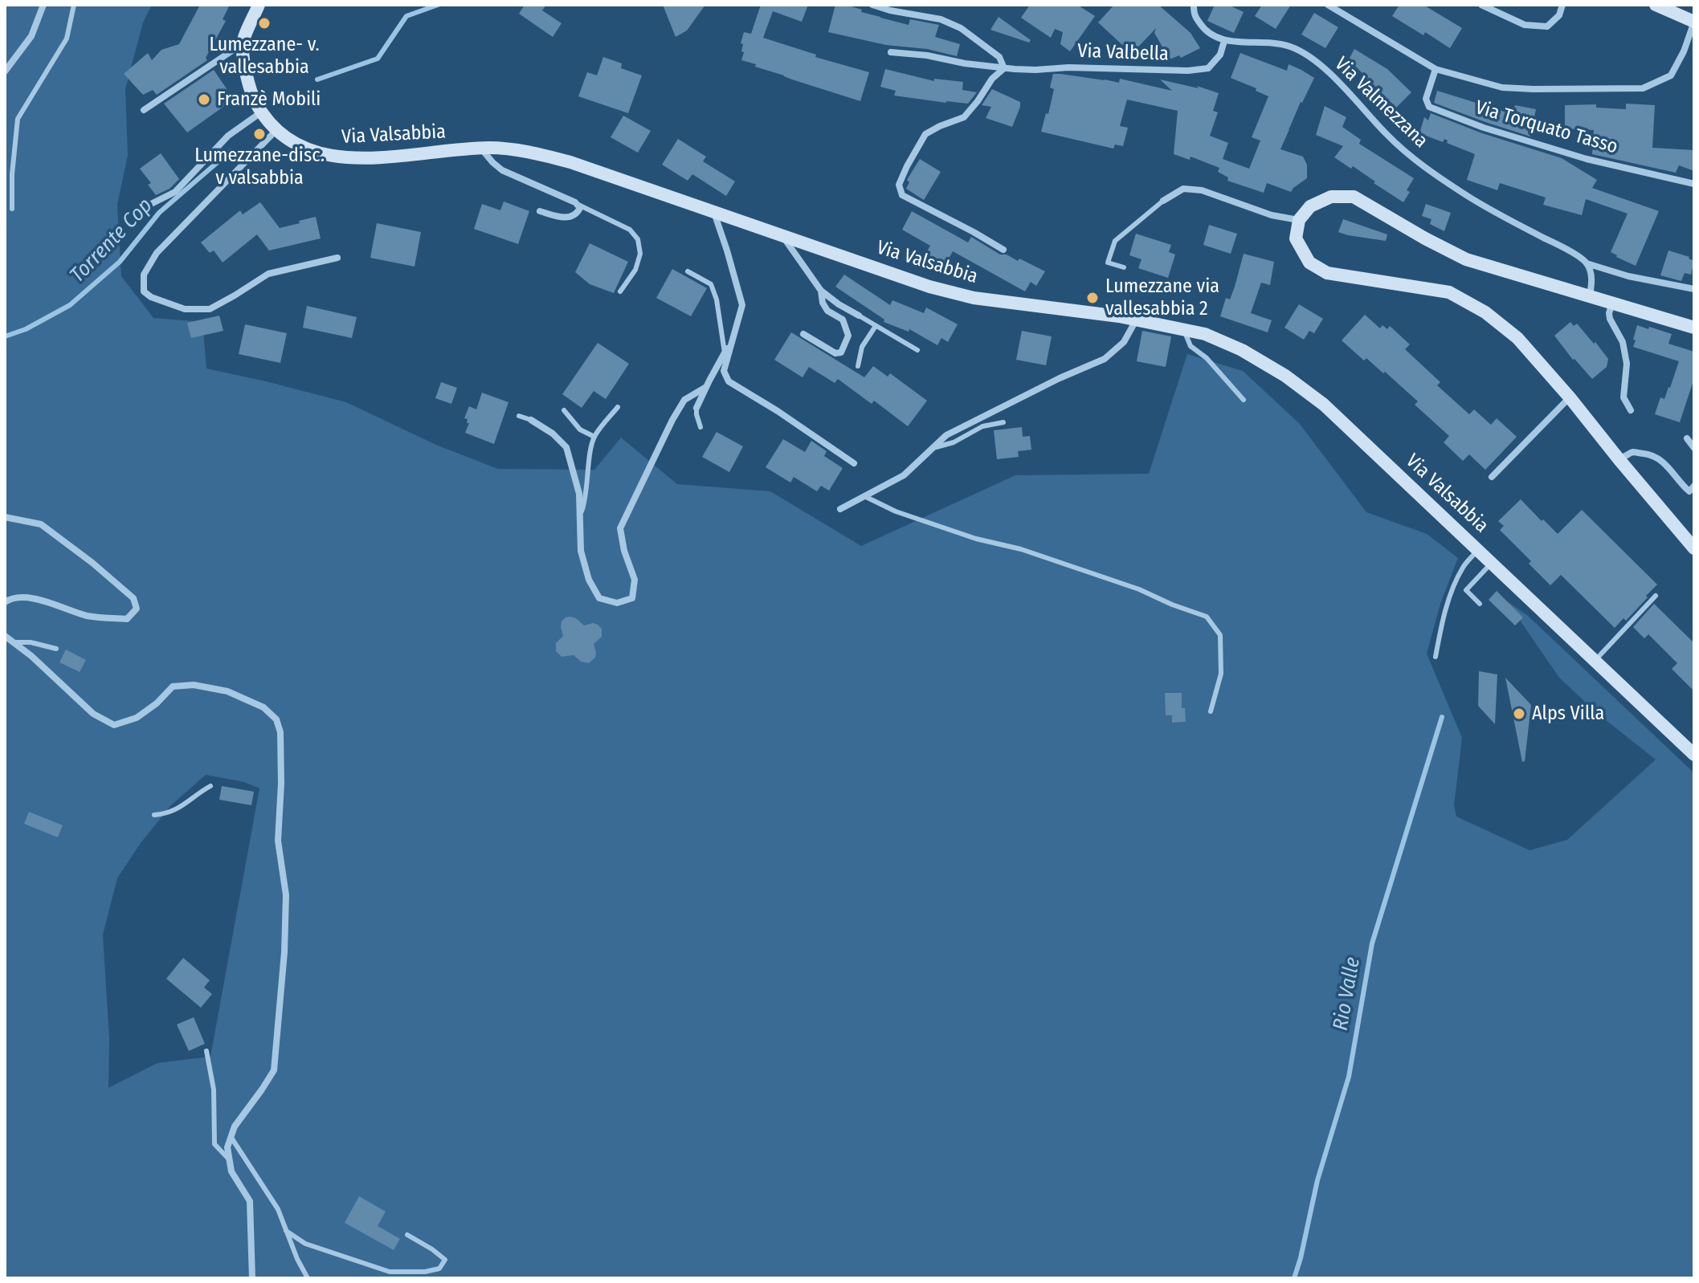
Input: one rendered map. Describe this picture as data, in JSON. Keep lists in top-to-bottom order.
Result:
{
  "streets": {
    "main road": ["Via Valsabbia"],
    "street": ["Via Valbella", "Via Valmezzana", "Via Torquato Tasso"]
  },
  "crossings": [
    ["Via Valbella", "Via Valmezzana"]
  ],
  "water": ["Torrente Cop", "Rio Valle"],
  "places": [
    "Lumezzane- v. vallesabbia",
    "Franzè Mobili",
    "Lumezzane-disc. v valsabbia",
    "Lumezzane via vallesabbia 2",
    "Alps Villa"
  ]
}
